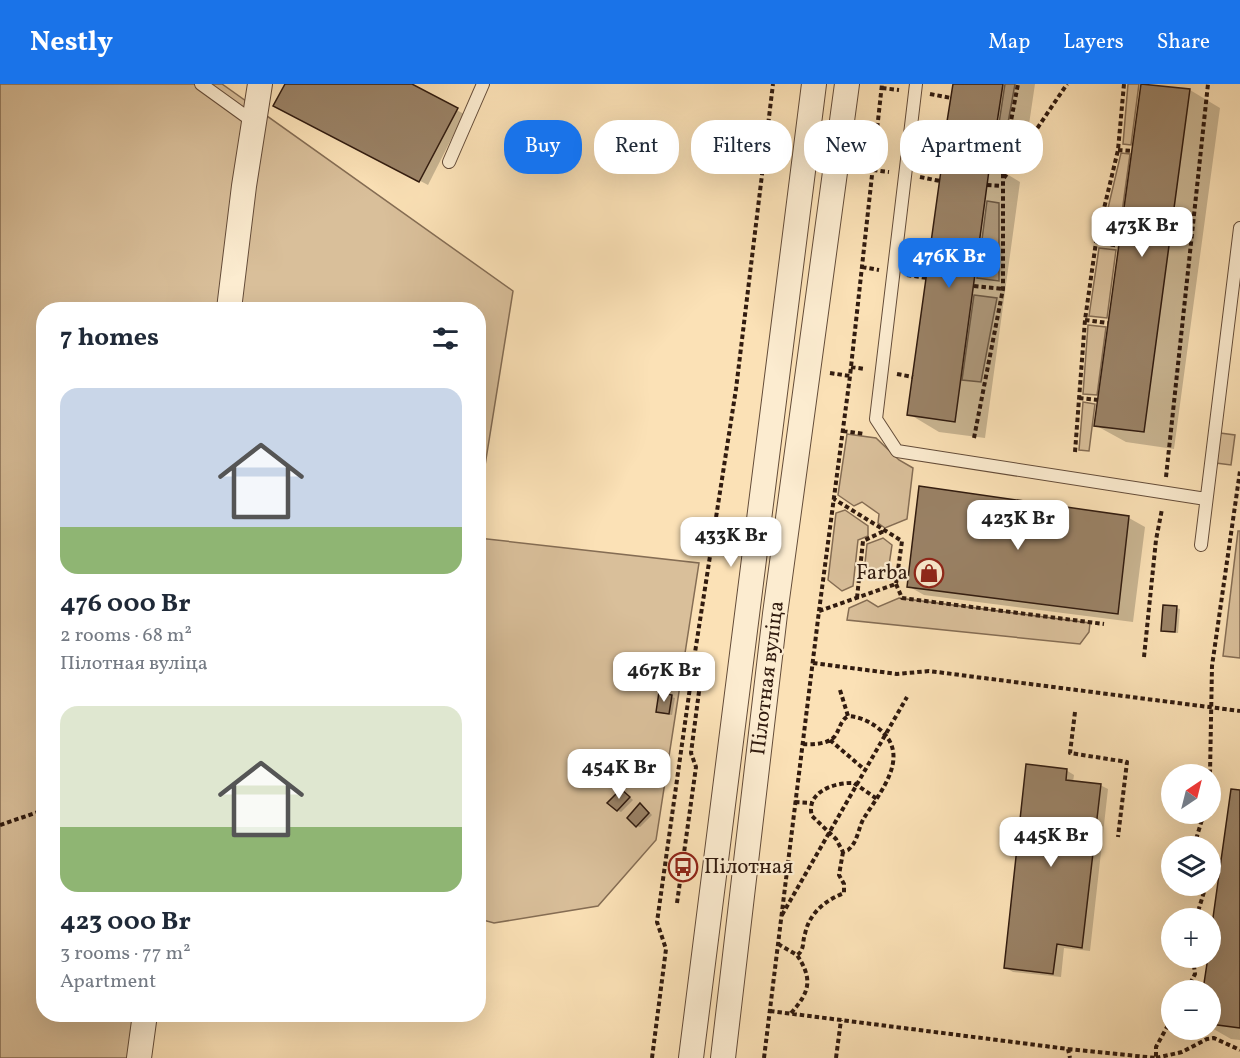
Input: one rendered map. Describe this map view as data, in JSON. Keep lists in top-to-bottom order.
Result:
{
  "streets": {
    "street": ["Пілотная вуліца"]
  },
  "places": {
    "shop": ["Farba"],
    "bus stop": ["Пілотная"]
  },
  "north": "top right",
  "page": {
    "header": "Nestly",
    "nav": ["Map", "Layers", "Share"],
    "chip": [
      "Buy",
      "Rent",
      "Filters",
      "New",
      "Apartment"
    ],
    "price": [
      "473K Br",
      "476K Br",
      "423K Br",
      "433K Br",
      "467K Br",
      "454K Br",
      "445K Br"
    ],
    "heading": "7 homes",
    "list": [
      {
        "name": "476 000 Br",
        "note": "2 rooms · 68 m² · Пілотная вуліца"
      },
      {
        "name": "423 000 Br",
        "note": "3 rooms · 77 m² · Apartment"
      }
    ],
    "map_buttons": ["+", "−"]
  }
}
